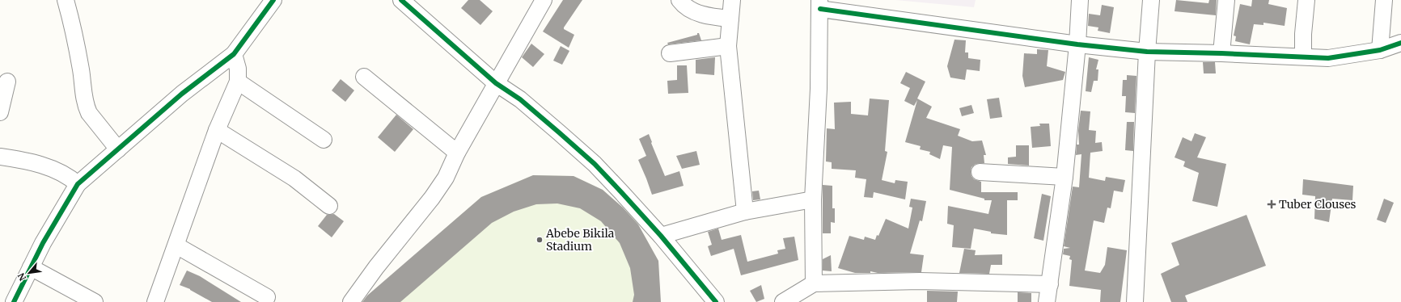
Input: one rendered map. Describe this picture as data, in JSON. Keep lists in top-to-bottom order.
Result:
{
  "places": {
    "health": ["Tuber Clouses"],
    "other": ["Abebe Bikila Stadium"]
  },
  "north": "bottom left"
}
